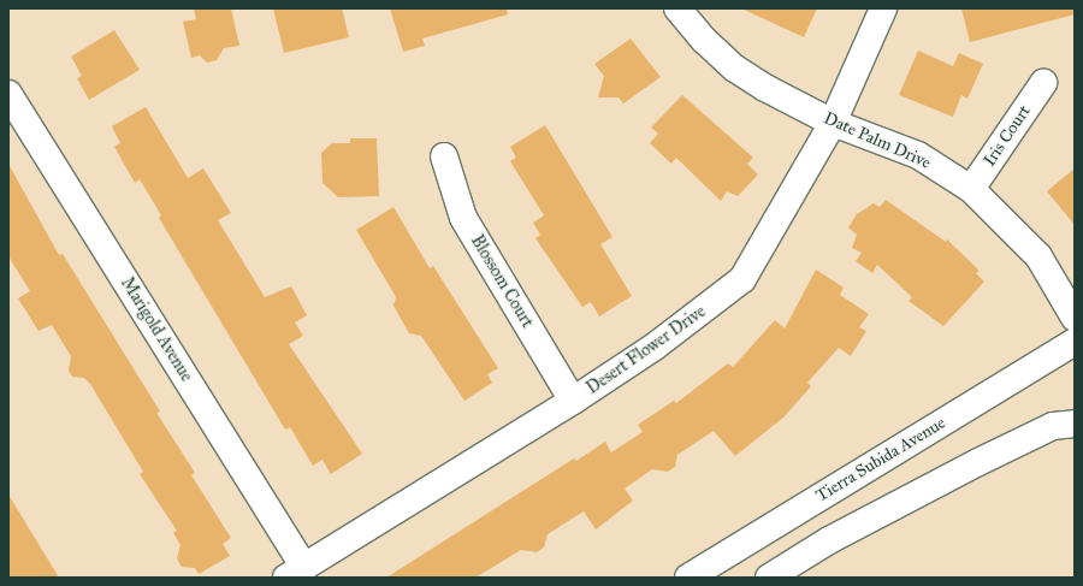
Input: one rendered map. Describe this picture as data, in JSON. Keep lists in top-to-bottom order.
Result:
{
  "streets": {
    "street": [
      "Iris Court",
      "Date Palm Drive",
      "Blossom Court",
      "Marigold Avenue",
      "Desert Flower Drive",
      "Tierra Subida Avenue"
    ]
  },
  "crossings": [
    ["Iris Court", "Date Palm Drive"],
    ["Date Palm Drive", "Desert Flower Drive"],
    ["Blossom Court", "Desert Flower Drive"],
    ["Marigold Avenue", "Desert Flower Drive"]
  ]
}
